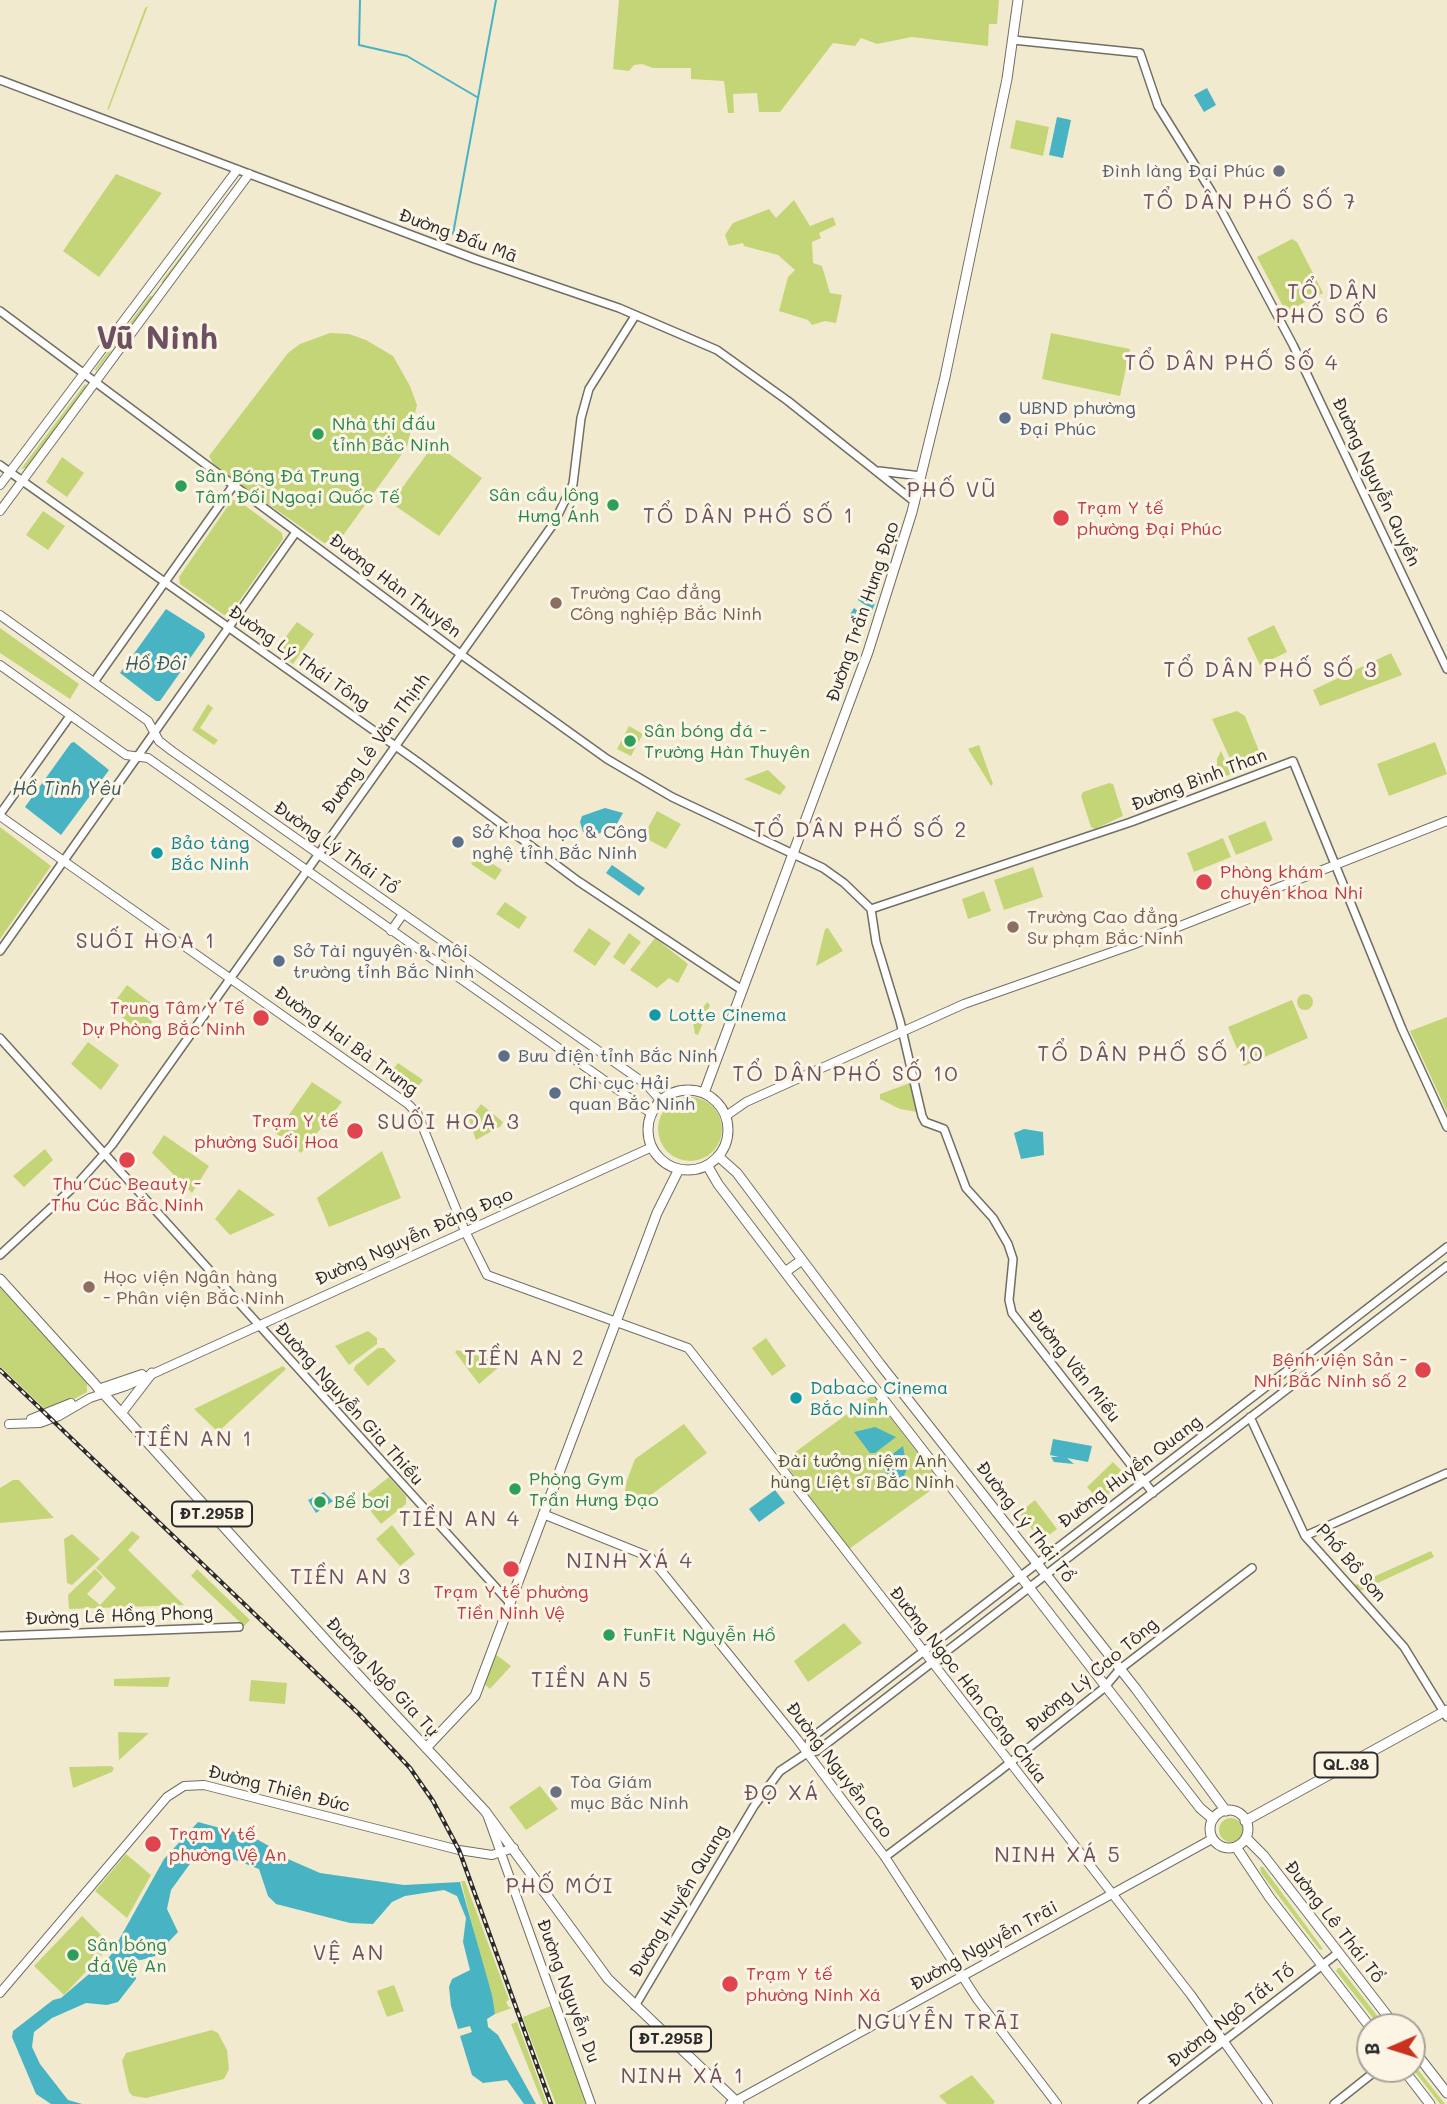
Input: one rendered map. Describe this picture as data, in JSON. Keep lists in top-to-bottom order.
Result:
{
  "streets": {
    "main road": [
      "Đường Trần Hưng Đạo",
      "Đường Lý Thái Tổ",
      "Đường Hai Bà Trưng",
      "Đường Nguyễn Đăng Đạo",
      "ĐT.295B",
      "Đường Ngô Gia Tự",
      "Đường Ngọc Hân Công Chúa",
      "QL.38",
      "Đường Nguyễn Cao",
      "Đường Thiên Đức",
      "Đường Lê Thái Tổ",
      "Đường Nguyễn Trãi",
      "Đường Nguyễn Du"
    ],
    "street": [
      "Đường Đấu Mã",
      "Đường Nguyễn Quyền",
      "Đường Hàn Thuyên",
      "Đường Lý Thái Tông",
      "Đường Lê Văn Thịnh",
      "Đường Bình Than",
      "Đường Văn Miếu",
      "Đường Nguyễn Gia Thiều",
      "Đường Huyền Quang",
      "Phố Bồ Sơn",
      "Đường Lê Hồng Phong",
      "Đường Lý Cao Tông",
      "Đường Ngô Tất Tố"
    ]
  },
  "crossings": [
    ["Đường Đấu Mã", "Đường Trần Hưng Đạo"],
    ["Đường Đấu Mã", "Đường Lê Văn Thịnh"],
    ["Đường Nguyễn Quyền", "Đường Trần Hưng Đạo"],
    ["Đường Hàn Thuyên", "Đường Trần Hưng Đạo"],
    ["Đường Hàn Thuyên", "Đường Lê Văn Thịnh"],
    ["Đường Trần Hưng Đạo", "Đường Lý Thái Tông"],
    ["Đường Trần Hưng Đạo", "Đường Lý Thái Tổ"],
    ["Đường Trần Hưng Đạo", "Đường Nguyễn Đăng Đạo"],
    ["Đường Lý Thái Tông", "Đường Lê Văn Thịnh"],
    ["Đường Lê Văn Thịnh", "Đường Lý Thái Tổ"],
    ["Đường Lê Văn Thịnh", "Đường Hai Bà Trưng"],
    ["Đường Lê Văn Thịnh", "Đường Nguyễn Gia Thiều"],
    ["Đường Bình Than", "Đường Văn Miếu"],
    ["Đường Lý Thái Tổ", "Đường Nguyễn Đăng Đạo"],
    ["Đường Lý Thái Tổ", "Đường Huyền Quang"],
    ["Đường Lý Thái Tổ", "Đường Lý Cao Tông"],
    ["Đường Lý Thái Tổ", "QL.38"],
    ["Đường Lý Thái Tổ", "Đường Lê Thái Tổ"],
    ["Đường Lý Thái Tổ", "Đường Nguyễn Trãi"],
    ["Đường Hai Bà Trưng", "Đường Nguyễn Đăng Đạo"],
    ["Đường Hai Bà Trưng", "Đường Ngọc Hân Công Chúa"],
    ["Đường Nguyễn Đăng Đạo", "Đường Nguyễn Gia Thiều"],
    ["Đường Nguyễn Đăng Đạo", "Đường Ngô Gia Tự"],
    ["Đường Văn Miếu", "Đường Huyền Quang"],
    ["Đường Huyền Quang", "Phố Bồ Sơn"],
    ["Đường Huyền Quang", "Đường Ngô Gia Tự"],
    ["Đường Huyền Quang", "Đường Ngọc Hân Công Chúa"],
    ["Đường Huyền Quang", "Đường Nguyễn Cao"],
    ["Phố Bồ Sơn", "QL.38"],
    ["Đường Lý Cao Tông", "Đường Ngọc Hân Công Chúa"],
    ["Đường Lý Cao Tông", "Đường Nguyễn Cao"],
    ["Đường Ngô Gia Tự", "Đường Thiên Đức"],
    ["Đường Ngô Gia Tự", "Đường Nguyễn Trãi"],
    ["Đường Ngô Gia Tự", "Đường Nguyễn Du"],
    ["Đường Ngọc Hân Công Chúa", "Đường Nguyễn Trãi"],
    ["Đường Ngọc Hân Công Chúa", "Đường Ngô Tất Tố"],
    ["QL.38", "Đường Lê Thái Tổ"],
    ["QL.38", "Đường Nguyễn Trãi"],
    ["Đường Nguyễn Cao", "Đường Nguyễn Trãi"],
    ["Đường Thiên Đức", "Đường Nguyễn Du"],
    ["Đường Lê Thái Tổ", "Đường Nguyễn Trãi"],
    ["Đường Lê Thái Tổ", "Đường Ngô Tất Tố"]
  ],
  "districts": [
    "TỔ DÂN PHỐ SỐ 7",
    "TỔ DÂN PHỐ SỐ 6",
    "Vũ Ninh",
    "TỔ DÂN PHỐ SỐ 4",
    "PHỐ VŨ",
    "TỔ DÂN PHỐ SỐ 1",
    "TỔ DÂN PHỐ SỐ 3",
    "TỔ DÂN PHỐ SỐ 2",
    "SUỐI HOA 1",
    "TỔ DÂN PHỐ SỐ 10",
    "TỔ DÂN PHỐ SỐ 10",
    "SUỐI HOA 3",
    "TIỀN AN 2",
    "TIỀN AN 1",
    "TIỀN AN 4",
    "NINH XÁ 4",
    "TIỀN AN 3",
    "TIỀN AN 5",
    "ĐỌ XÁ",
    "NINH XÁ 5",
    "PHỐ MỚI",
    "VỆ AN",
    "NGUYỄN TRÃI",
    "NINH XÁ 1"
  ],
  "water": ["Hồ Đôi", "Hồ Tình Yêu"],
  "parks": ["Đài tưởng niệm Anh hùng Liệt sĩ Bắc Ninh"],
  "places": [
    "Đình làng Đại Phúc",
    "UBND phường Đại Phúc",
    "Nhà thi đấu tỉnh Bắc Ninh",
    "Sân Bóng Đá Trung Tâm Đối Ngoại Quốc Tế",
    "Sân cầu lông Hưng Ánh",
    "Trạm Y tế phường Đại Phúc",
    "Trường Cao đẳng Công nghiệp Bắc Ninh",
    "Sân bóng đá - Trường Hàn Thuyên",
    "Sở Khoa học & Công nghệ tỉnh Bắc Ninh",
    "Bảo tàng Bắc Ninh",
    "Phòng khám chuyên khoa Nhi",
    "Trường Cao đẳng Sư phạm Bắc Ninh",
    "Sở Tài nguyên & Môi trường tỉnh Bắc Ninh",
    "Lotte Cinema",
    "Trung Tâm Y Tế Dự Phòng Bắc Ninh",
    "Bưu điện tỉnh Bắc Ninh",
    "Chi cục Hải quan Bắc Ninh",
    "Trạm Y tế phường Suối Hoa",
    "Thu Cúc Beauty - Thu Cúc Bắc Ninh",
    "Học viện Ngân hàng - Phân viện Bắc Ninh",
    "Bệnh viện Sản - Nhi Bắc Ninh số 2",
    "Dabaco Cinema Bắc Ninh",
    "Phòng Gym Trần Hưng Đạo",
    "Bể bơi",
    "Trạm Y tế phường Tiền Ninh Vệ",
    "FunFit Nguyễn Hồ",
    "Tòa Giám mục Bắc Ninh",
    "Trạm Y tế phường Vệ An",
    "Sân bóng đá Vệ An",
    "Trạm Y tế phường Ninh Xá"
  ],
  "north": "left"
}
